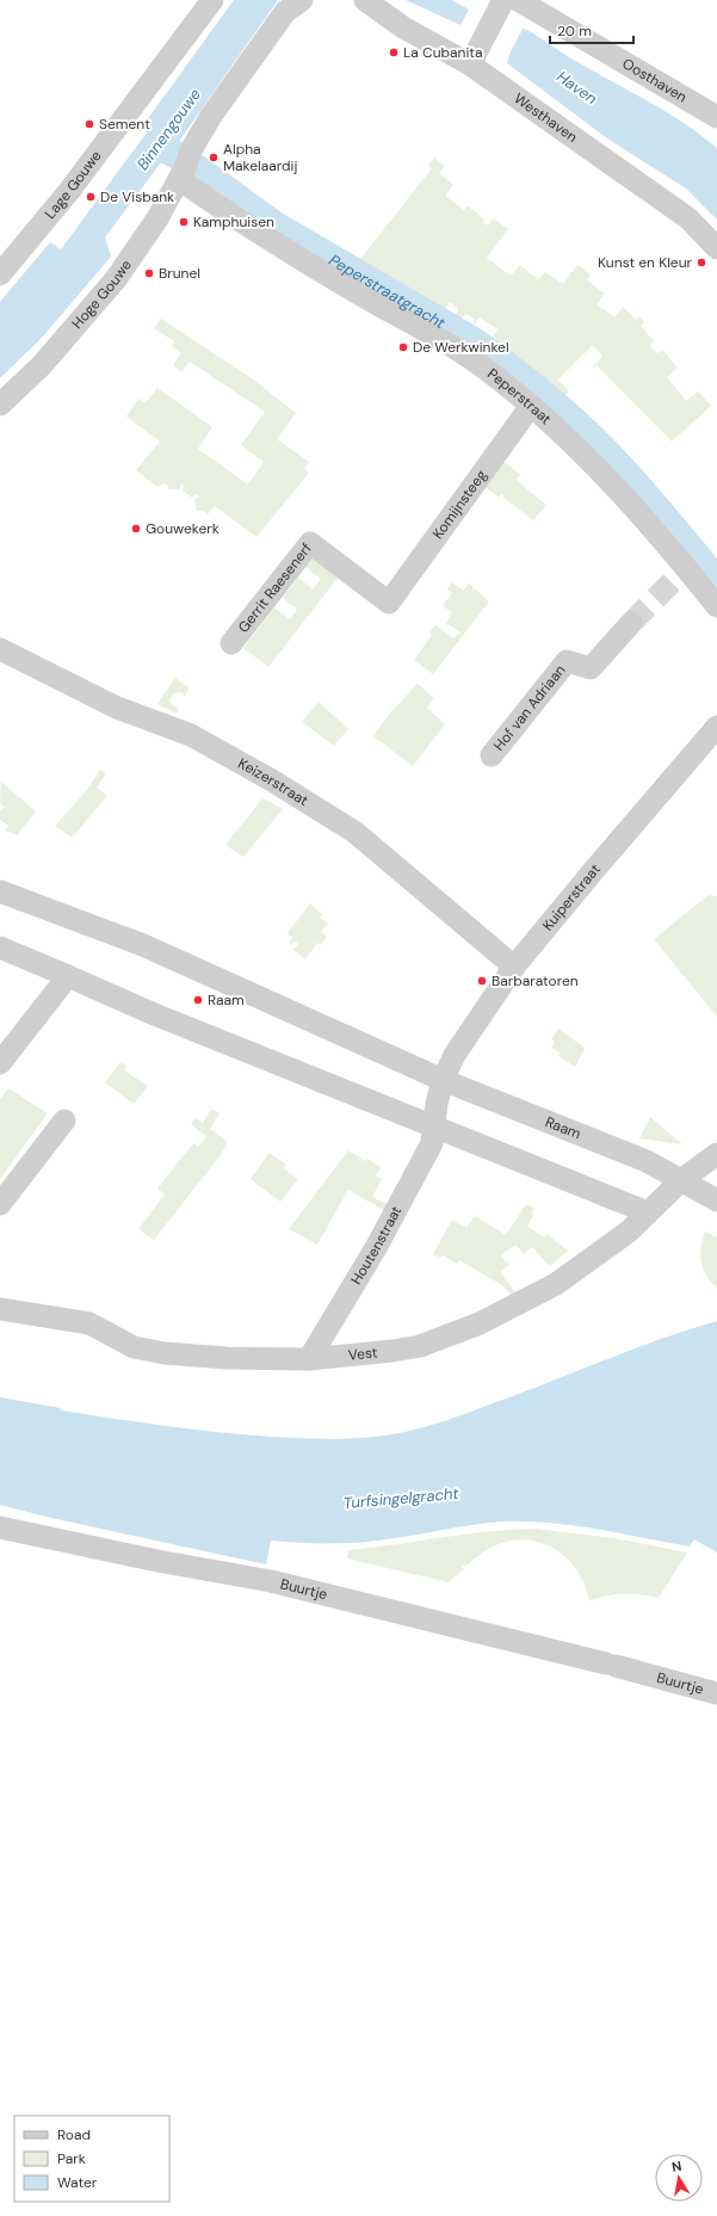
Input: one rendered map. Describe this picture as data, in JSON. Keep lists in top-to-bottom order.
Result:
{
  "streets": {
    "street": [
      "Oosthaven",
      "Westhaven",
      "Lage Gouwe",
      "Hoge Gouwe",
      "Peperstraat",
      "Komijnsteeg",
      "Gerrit Raesenerf",
      "Hof van Adriaan",
      "Keizerstraat",
      "Kuiperstraat",
      "Raam",
      "Houtenstraat",
      "Vest",
      "Buurtje"
    ]
  },
  "crossings": [
    ["Hoge Gouwe", "Peperstraat"],
    ["Peperstraat", "Komijnsteeg"],
    ["Komijnsteeg", "Gerrit Raesenerf"],
    ["Keizerstraat", "Kuiperstraat"],
    ["Kuiperstraat", "Raam"],
    ["Raam", "Vest"],
    ["Houtenstraat", "Vest"]
  ],
  "water": [
    "Haven",
    "Binnengouwe",
    "Peperstraatgracht",
    "Turfsingelgracht"
  ],
  "places": [
    "La Cubanita",
    "Sement",
    "Alpha Makelaardij",
    "De Visbank",
    "Kamphuisen",
    "Kunst en Kleur",
    "Brunel",
    "De Werkwinkel",
    "Gouwekerk",
    "Barbaratoren",
    "Raam"
  ],
  "legend": ["Road", "Park", "Water"],
  "scale_bar": "20 m",
  "north": "top"
}
